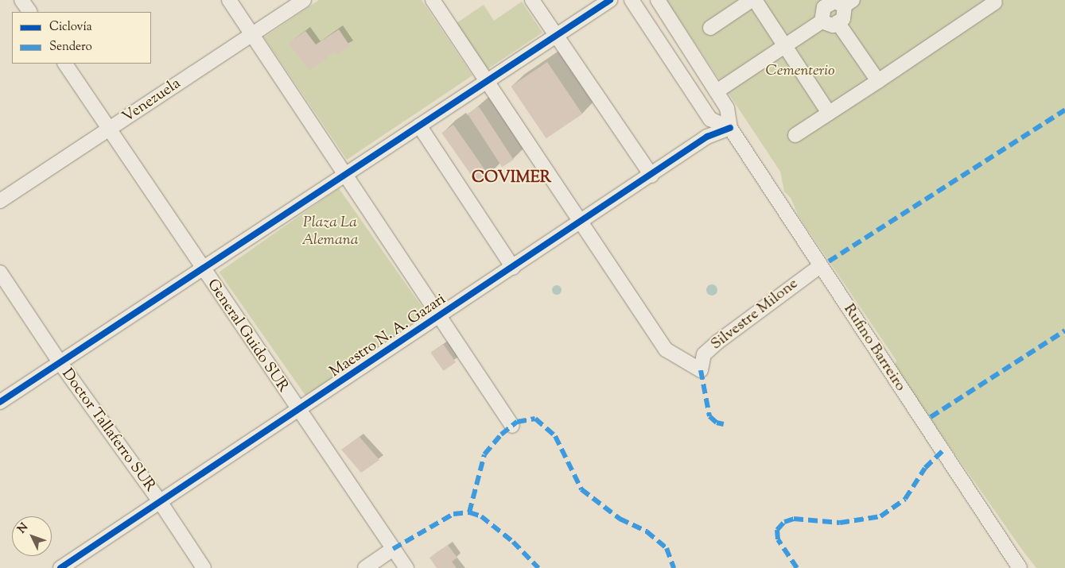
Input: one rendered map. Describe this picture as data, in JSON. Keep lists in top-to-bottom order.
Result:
{
  "streets": {
    "street": [
      "Venezuela",
      "Silvestre Milone",
      "General Guido SUR",
      "Maestro N. A. Gazari",
      "Rufino Barreiro",
      "Doctor Tallaferro SUR"
    ]
  },
  "crossings": [
    ["Venezuela", "General Guido SUR"],
    ["Silvestre Milone", "Maestro N. A. Gazari"],
    ["Silvestre Milone", "Rufino Barreiro"],
    ["General Guido SUR", "Maestro N. A. Gazari"],
    ["Maestro N. A. Gazari", "Rufino Barreiro"],
    ["Maestro N. A. Gazari", "Doctor Tallaferro SUR"]
  ],
  "districts": ["COVIMER"],
  "parks": ["Cementerio", "Plaza La Alemana"],
  "legend": ["Ciclovía", "Sendero"],
  "north": "top left"
}
